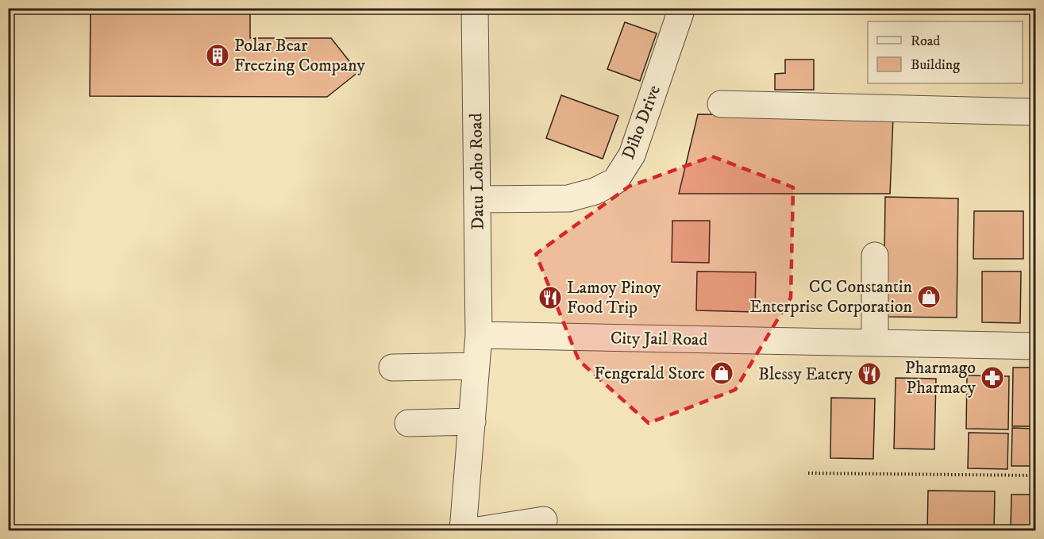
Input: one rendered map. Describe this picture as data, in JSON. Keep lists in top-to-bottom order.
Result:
{
  "streets": {
    "street": ["Diho Drive", "Datu Loho Road", "City Jail Road"]
  },
  "crossings": [
    ["Diho Drive", "Datu Loho Road"],
    ["Datu Loho Road", "City Jail Road"]
  ],
  "places": {
    "building": ["Polar Bear Freezing Company"],
    "shop": ["CC Constantin Enterprise Corporation", "Fengerald Store"],
    "restaurant": ["Lamoy Pinoy Food Trip", "Blessy Eatery"],
    "pharmacy": ["Pharmago Pharmacy"]
  },
  "legend": ["Road", "Building"]
}
